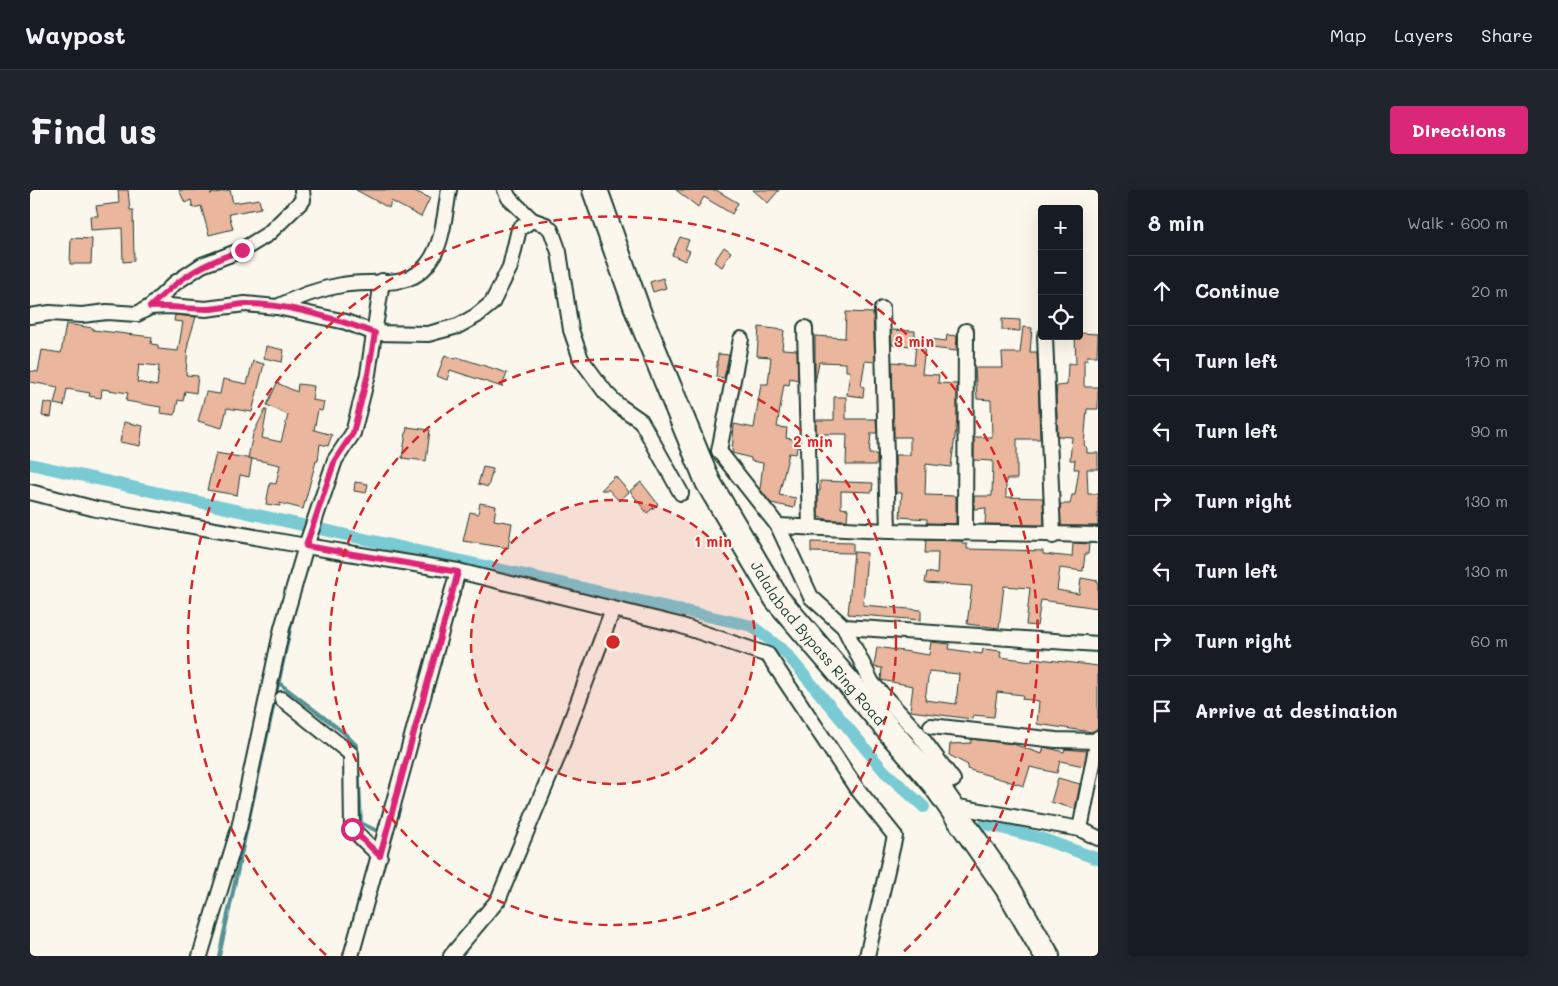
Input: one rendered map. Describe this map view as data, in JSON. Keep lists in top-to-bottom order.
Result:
{
  "streets": {
    "highway": ["Jalalabad Bypass Ring Road"]
  },
  "page": {
    "header": "Waypost",
    "nav": ["Map", "Layers", "Share"],
    "buttons": "Directions",
    "title": "Find us",
    "heading": ["8 min", "Walk · 600 m"],
    "map_buttons": ["+", "−"],
    "list": [
      ["Continue", "20 m"],
      ["Turn left", "170 m"],
      ["Turn left", "90 m"],
      ["Turn right", "130 m"],
      ["Turn left", "130 m"],
      ["Turn right", "60 m"],
      "Arrive at destination"
    ]
  },
  "rings": ["3 min", "2 min", "1 min"]
}
